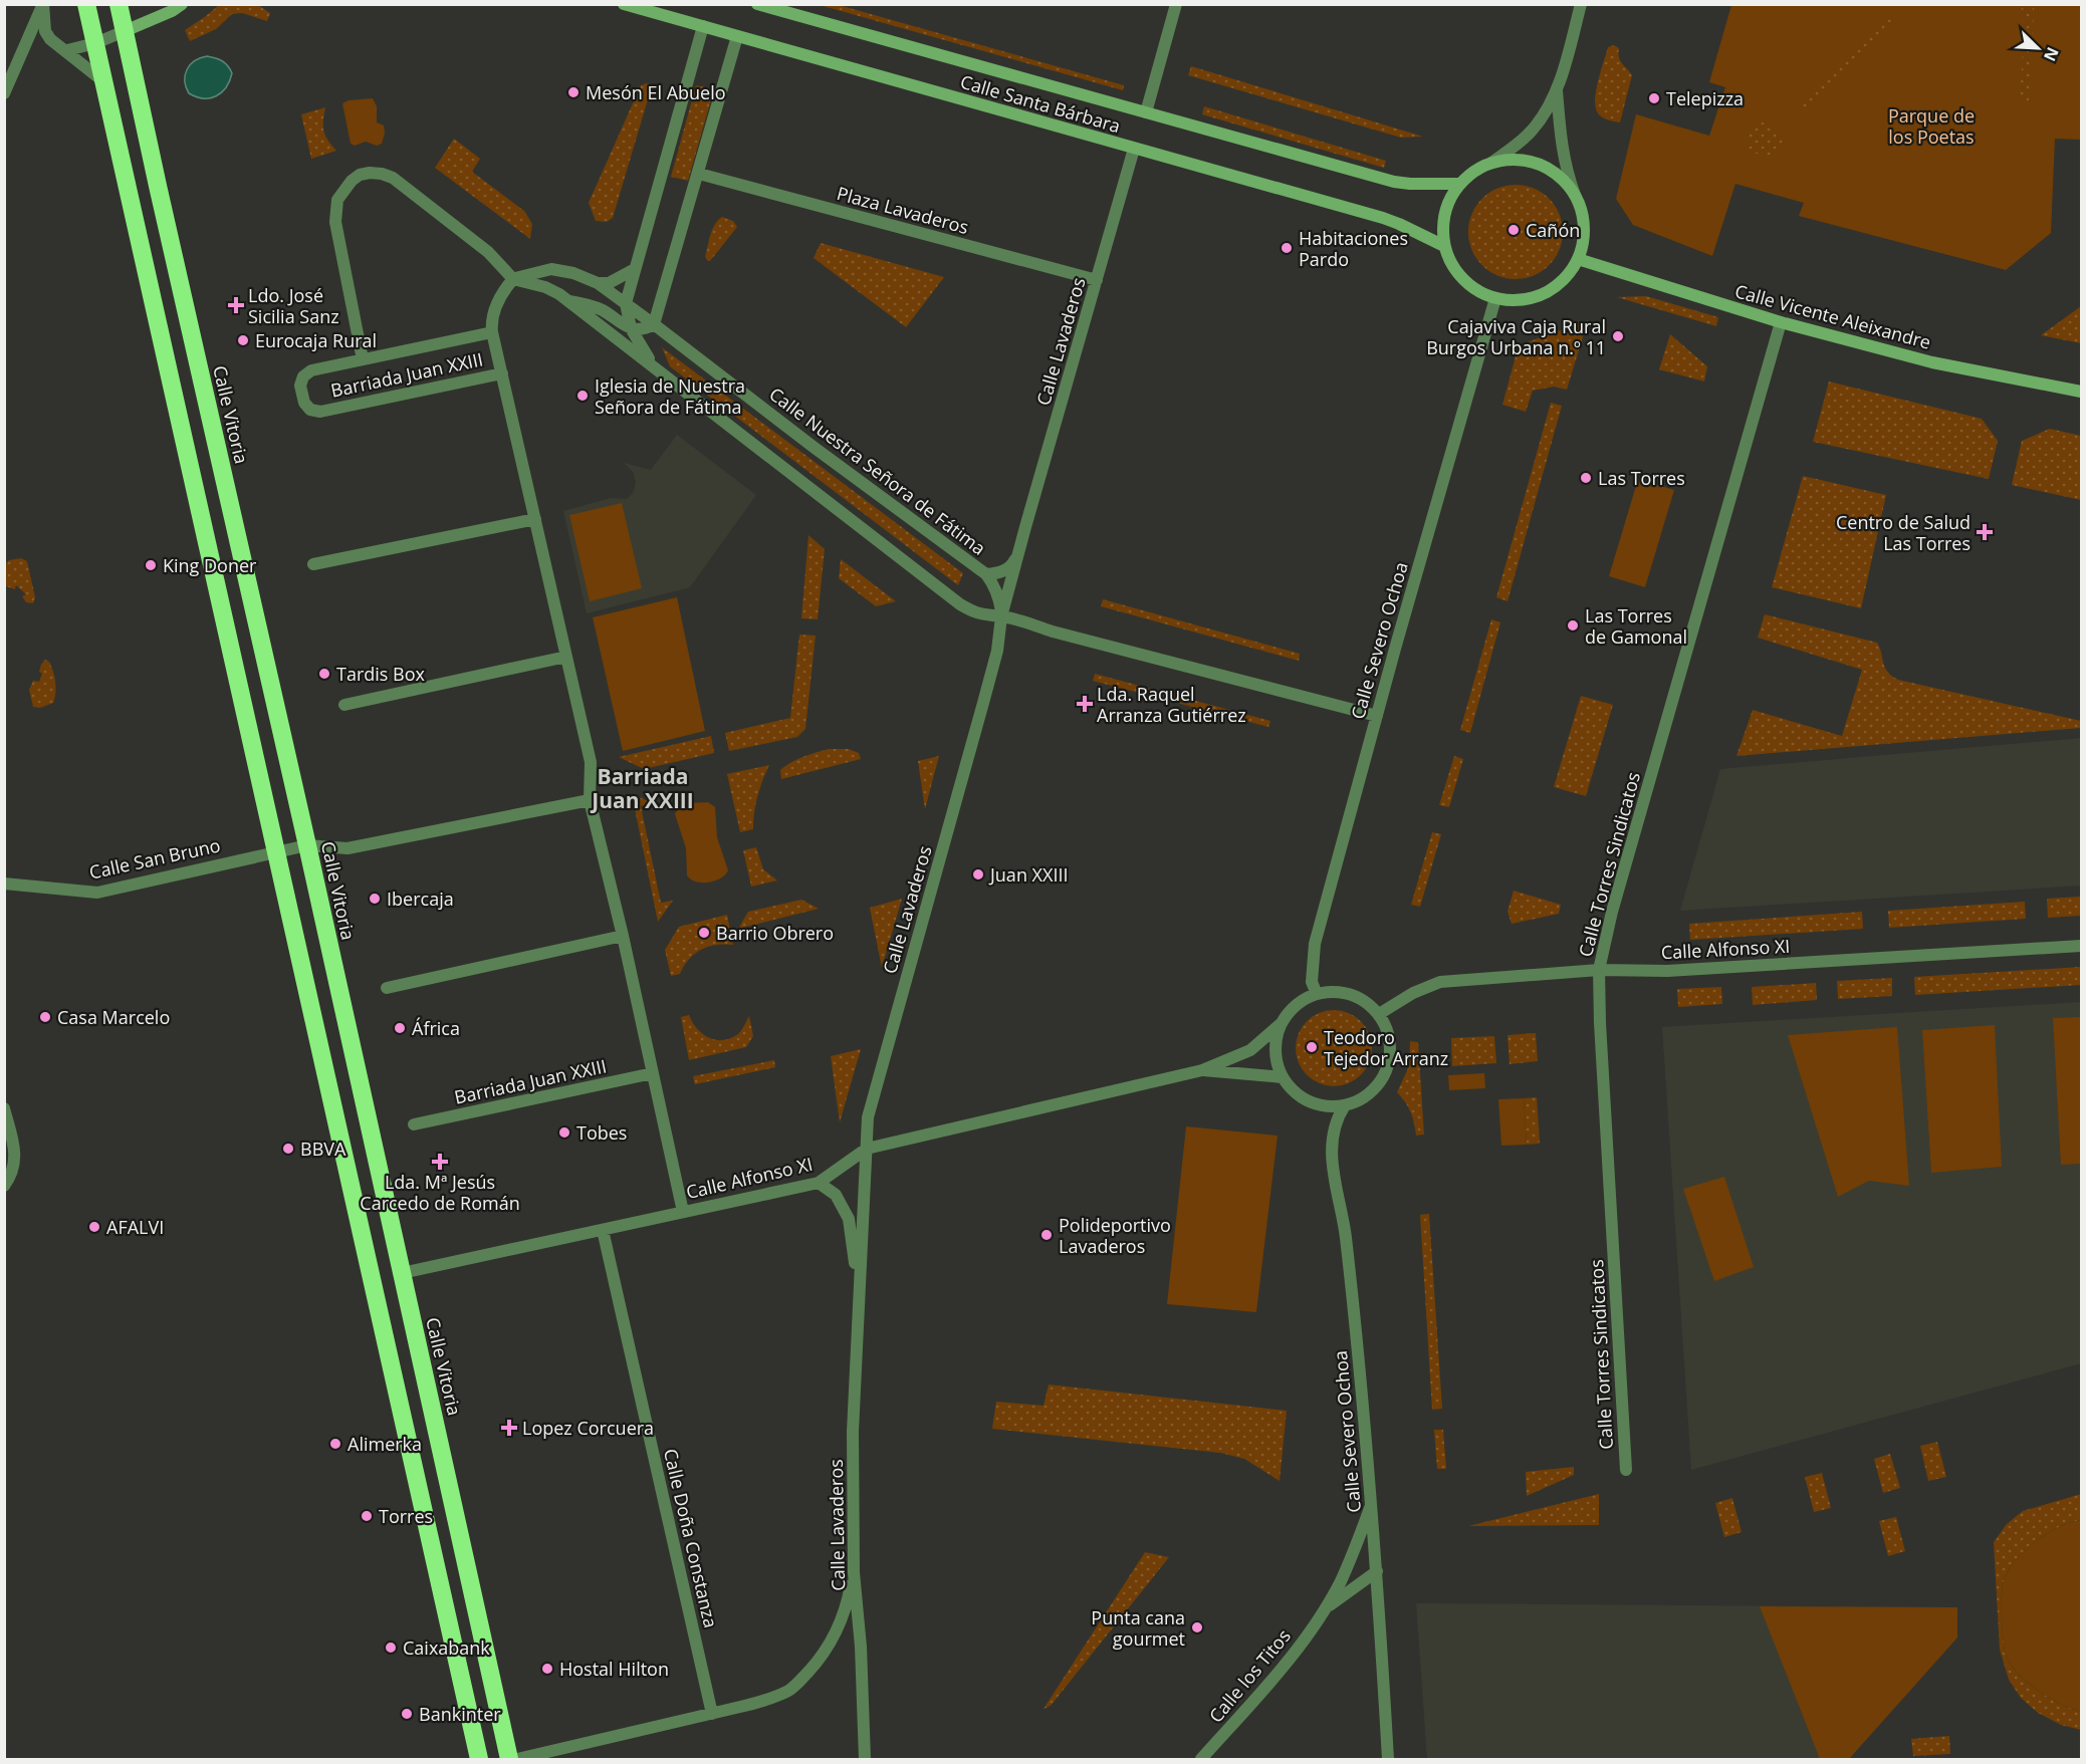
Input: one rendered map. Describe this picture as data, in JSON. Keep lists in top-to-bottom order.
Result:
{
  "streets": {
    "highway": ["Calle Vitoria"],
    "main road": ["Calle Santa Bárbara", "Calle Vicente Aleixandre"],
    "street": [
      "Plaza Lavaderos",
      "Calle Lavaderos",
      "Barriada Juan XXIII",
      "Calle Nuestra Señora de Fátima",
      "Calle Severo Ochoa",
      "Calle San Bruno",
      "Calle Torres Sindicatos",
      "Calle Alfonso XI",
      "Calle Doña Constanza",
      "Calle los Titos"
    ]
  },
  "crossings": [
    ["Calle Santa Bárbara", "Calle Vicente Aleixandre"],
    ["Calle Santa Bárbara", "Calle Lavaderos"],
    ["Calle Santa Bárbara", "Calle Severo Ochoa"],
    ["Plaza Lavaderos", "Calle Lavaderos"],
    ["Calle Vicente Aleixandre", "Calle Severo Ochoa"],
    ["Calle Vicente Aleixandre", "Calle Torres Sindicatos"],
    ["Calle Lavaderos", "Calle Nuestra Señora de Fátima"],
    ["Calle Lavaderos", "Calle Alfonso XI"],
    ["Barriada Juan XXIII", "Calle Nuestra Señora de Fátima"],
    ["Barriada Juan XXIII", "Calle Alfonso XI"],
    ["Calle Vitoria", "Calle San Bruno"],
    ["Calle Vitoria", "Calle Alfonso XI"],
    ["Calle Severo Ochoa", "Calle Alfonso XI"],
    ["Calle Severo Ochoa", "Calle los Titos"],
    ["Calle Torres Sindicatos", "Calle Alfonso XI"],
    ["Calle Alfonso XI", "Calle Doña Constanza"]
  ],
  "districts": ["Barriada Juan XXIII"],
  "parks": ["Parque de los Poetas"],
  "places": {
    "other": [
      "Mesón El Abuelo",
      "Telepizza",
      "Cañón",
      "Habitaciones Pardo",
      "Cajaviva Caja Rural Burgos Urbana n.º 11",
      "Eurocaja Rural",
      "Iglesia de Nuestra Señora de Fátima",
      "Las Torres",
      "King Doner",
      "Las Torres de Gamonal",
      "Tardis Box",
      "Juan XXIII",
      "Ibercaja",
      "Barrio Obrero",
      "Casa Marcelo",
      "África",
      "Teodoro Tejedor Arranz",
      "Tobes",
      "BBVA",
      "AFALVI",
      "Polideportivo Lavaderos",
      "Alimerka",
      "Torres",
      "Punta cana gourmet",
      "Caixabank",
      "Hostal Hilton",
      "Bankinter"
    ],
    "health": [
      "Ldo. José Sicilia Sanz",
      "Centro de Salud Las Torres",
      "Lda. Raquel Arranza Gutiérrez",
      "Lda. Mª Jesús Carcedo de Román",
      "Lopez Corcuera"
    ]
  },
  "north": "bottom right"
}
